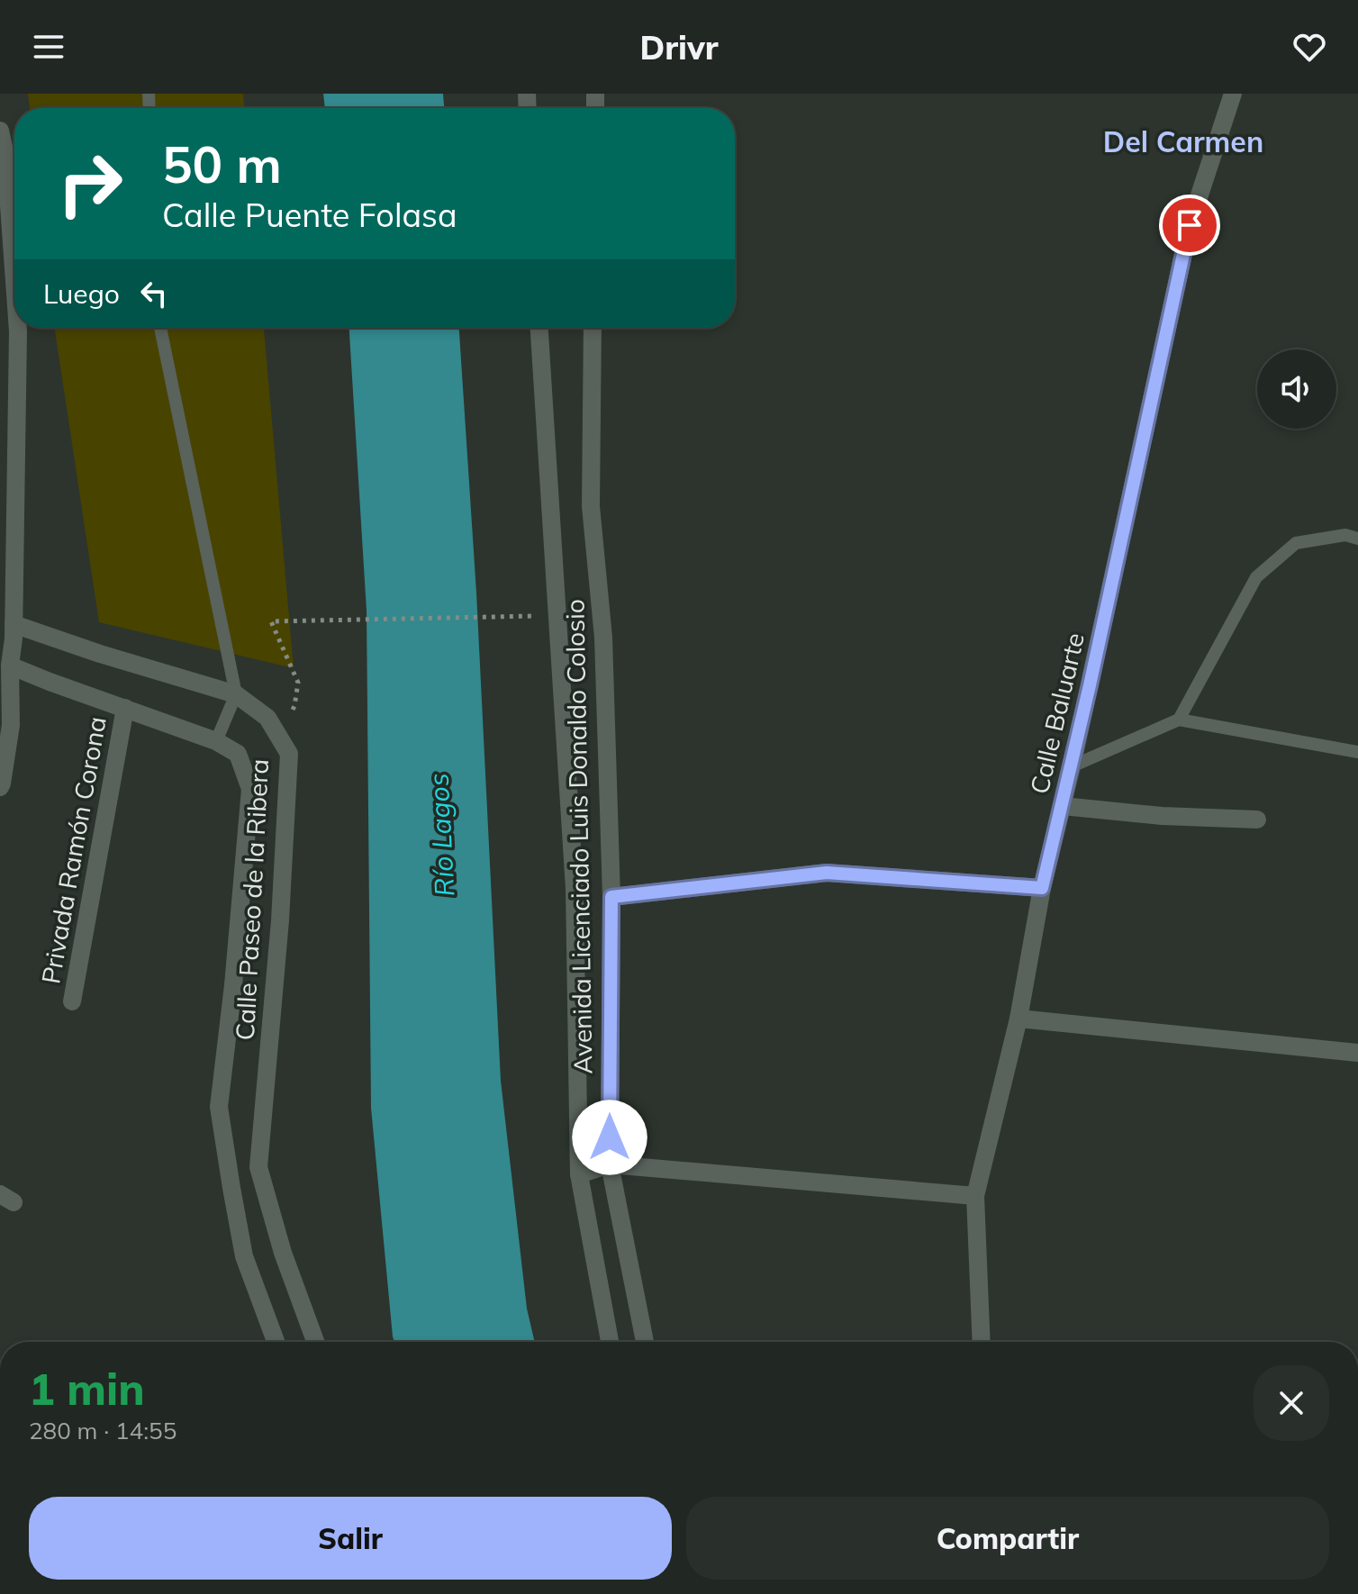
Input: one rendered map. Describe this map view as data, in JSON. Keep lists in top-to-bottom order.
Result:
{
  "streets": {
    "street": [
      "Calle Baluarte",
      "Avenida Licenciado Luis Donaldo Colosio",
      "Privada Ramón Corona",
      "Calle Paseo de la Ribera"
    ]
  },
  "crossings": [
    ["Privada Ramón Corona", "Calle Paseo de la Ribera"]
  ],
  "districts": ["Del Carmen"],
  "water": ["Río Lagos"],
  "page": {
    "header": "Drivr",
    "turn": ["50 m", "Calle Puente Folasa"],
    "then": "Luego",
    "heading": ["1 min", "280 m · 14:55"],
    "buttons": ["Salir", "Compartir"]
  }
}
